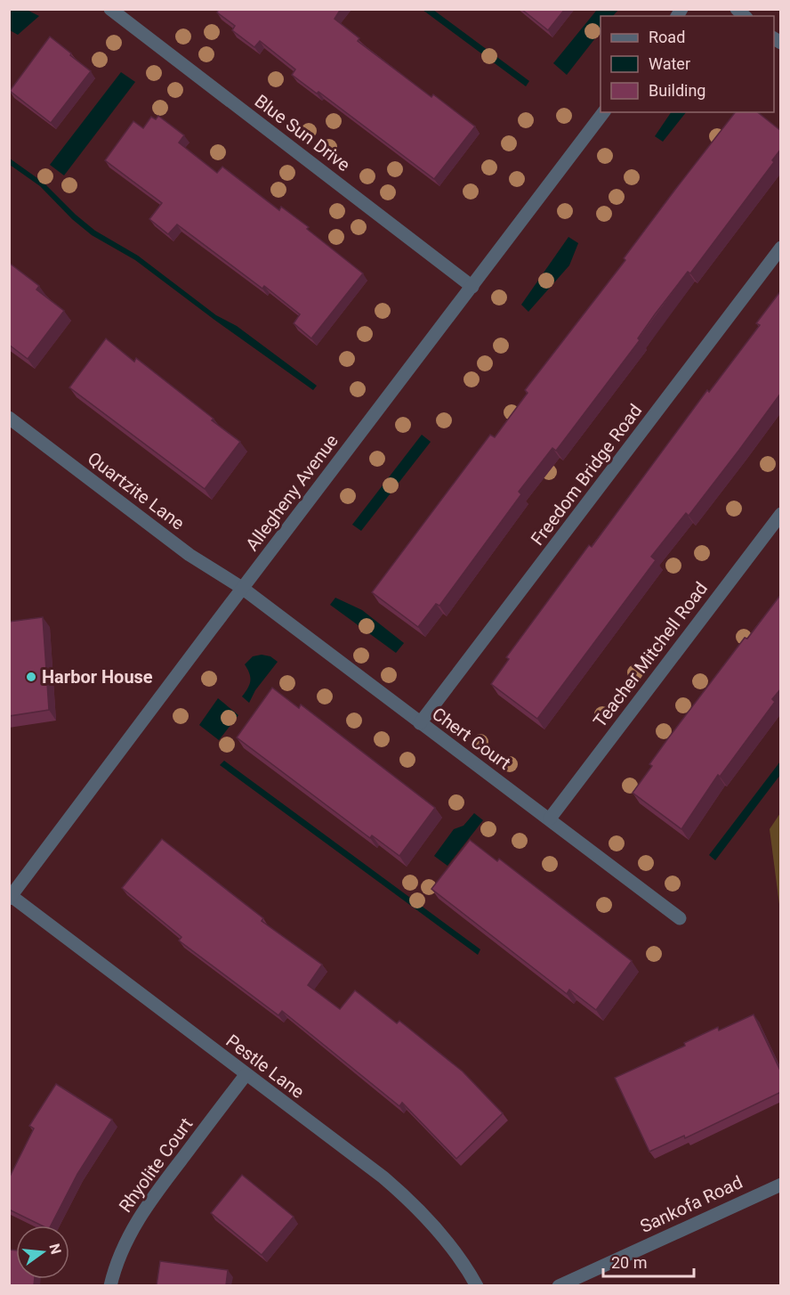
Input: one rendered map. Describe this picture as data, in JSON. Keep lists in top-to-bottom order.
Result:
{
  "streets": {
    "street": [
      "Blue Sun Drive",
      "Freedom Bridge Road",
      "Quartzite Lane",
      "Allegheny Avenue",
      "Teacher Mitchell Road",
      "Chert Court",
      "Pestle Lane",
      "Rhyolite Court",
      "Sankofa Road"
    ]
  },
  "crossings": [
    ["Blue Sun Drive", "Allegheny Avenue"],
    ["Freedom Bridge Road", "Chert Court"],
    ["Quartzite Lane", "Allegheny Avenue"],
    ["Quartzite Lane", "Chert Court"],
    ["Allegheny Avenue", "Chert Court"],
    ["Allegheny Avenue", "Pestle Lane"],
    ["Teacher Mitchell Road", "Chert Court"],
    ["Pestle Lane", "Rhyolite Court"]
  ],
  "places": ["Harbor House"],
  "legend": ["Road", "Water", "Building"],
  "scale_bar": "20 m",
  "north": "right"
}
